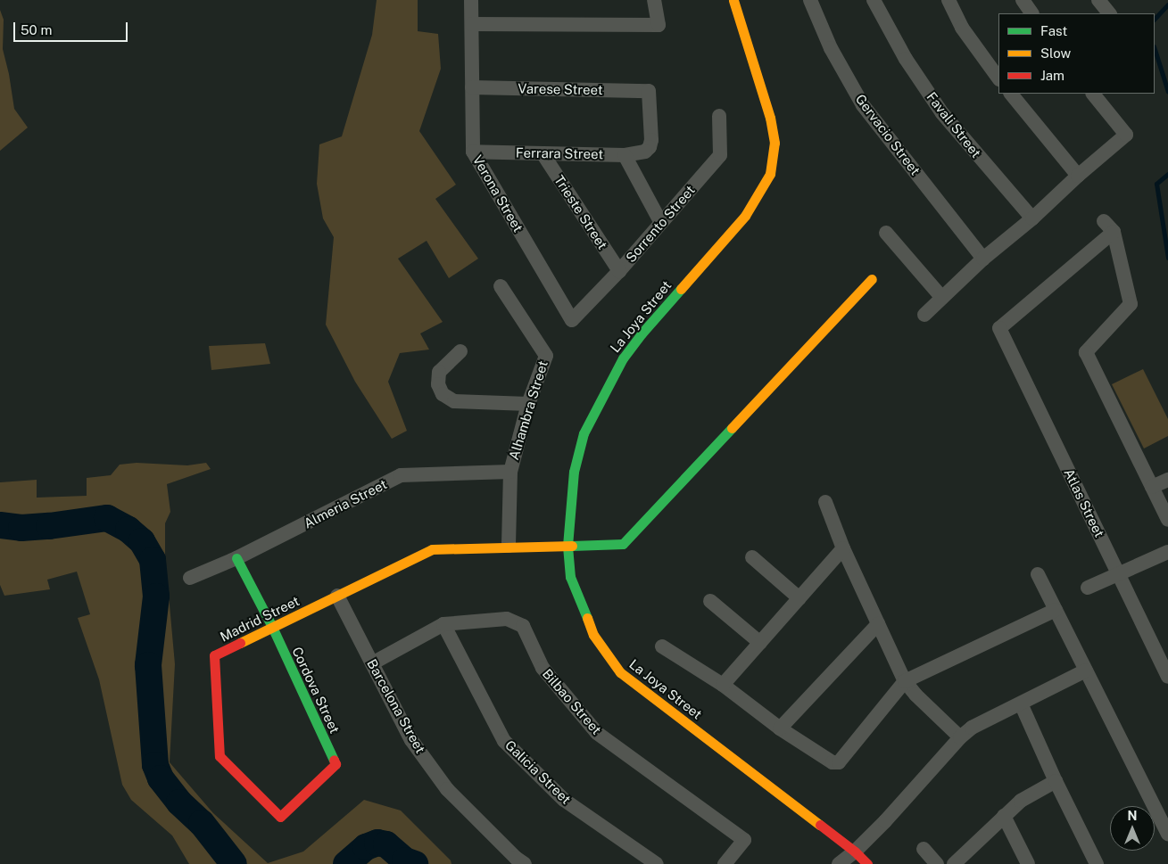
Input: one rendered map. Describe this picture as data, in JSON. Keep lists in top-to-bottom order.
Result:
{
  "streets": {
    "street": [
      "Varese Street",
      "Favali Street",
      "Gervacio Street",
      "Ferrara Street",
      "Verona Street",
      "Trieste Street",
      "Sorrento Street",
      "La Joya Street",
      "Alhambra Street",
      "Atlas Street",
      "Almeria Street",
      "Madrid Street",
      "Cordova Street",
      "Bilbao Street",
      "Barcelona Street",
      "Galicia Street"
    ]
  },
  "crossings": [
    ["Varese Street", "Ferrara Street"],
    ["Varese Street", "Verona Street"],
    ["Ferrara Street", "Verona Street"],
    ["Ferrara Street", "Trieste Street"],
    ["Verona Street", "Sorrento Street"],
    ["Trieste Street", "Sorrento Street"],
    ["La Joya Street", "Madrid Street"],
    ["Alhambra Street", "Almeria Street"],
    ["Alhambra Street", "Madrid Street"],
    ["Almeria Street", "Cordova Street"],
    ["Madrid Street", "Cordova Street"],
    ["Madrid Street", "Barcelona Street"],
    ["Bilbao Street", "Barcelona Street"],
    ["Bilbao Street", "Galicia Street"]
  ],
  "legend": ["Fast", "Slow", "Jam"],
  "scale_bar": "50 m",
  "north": "top"
}
